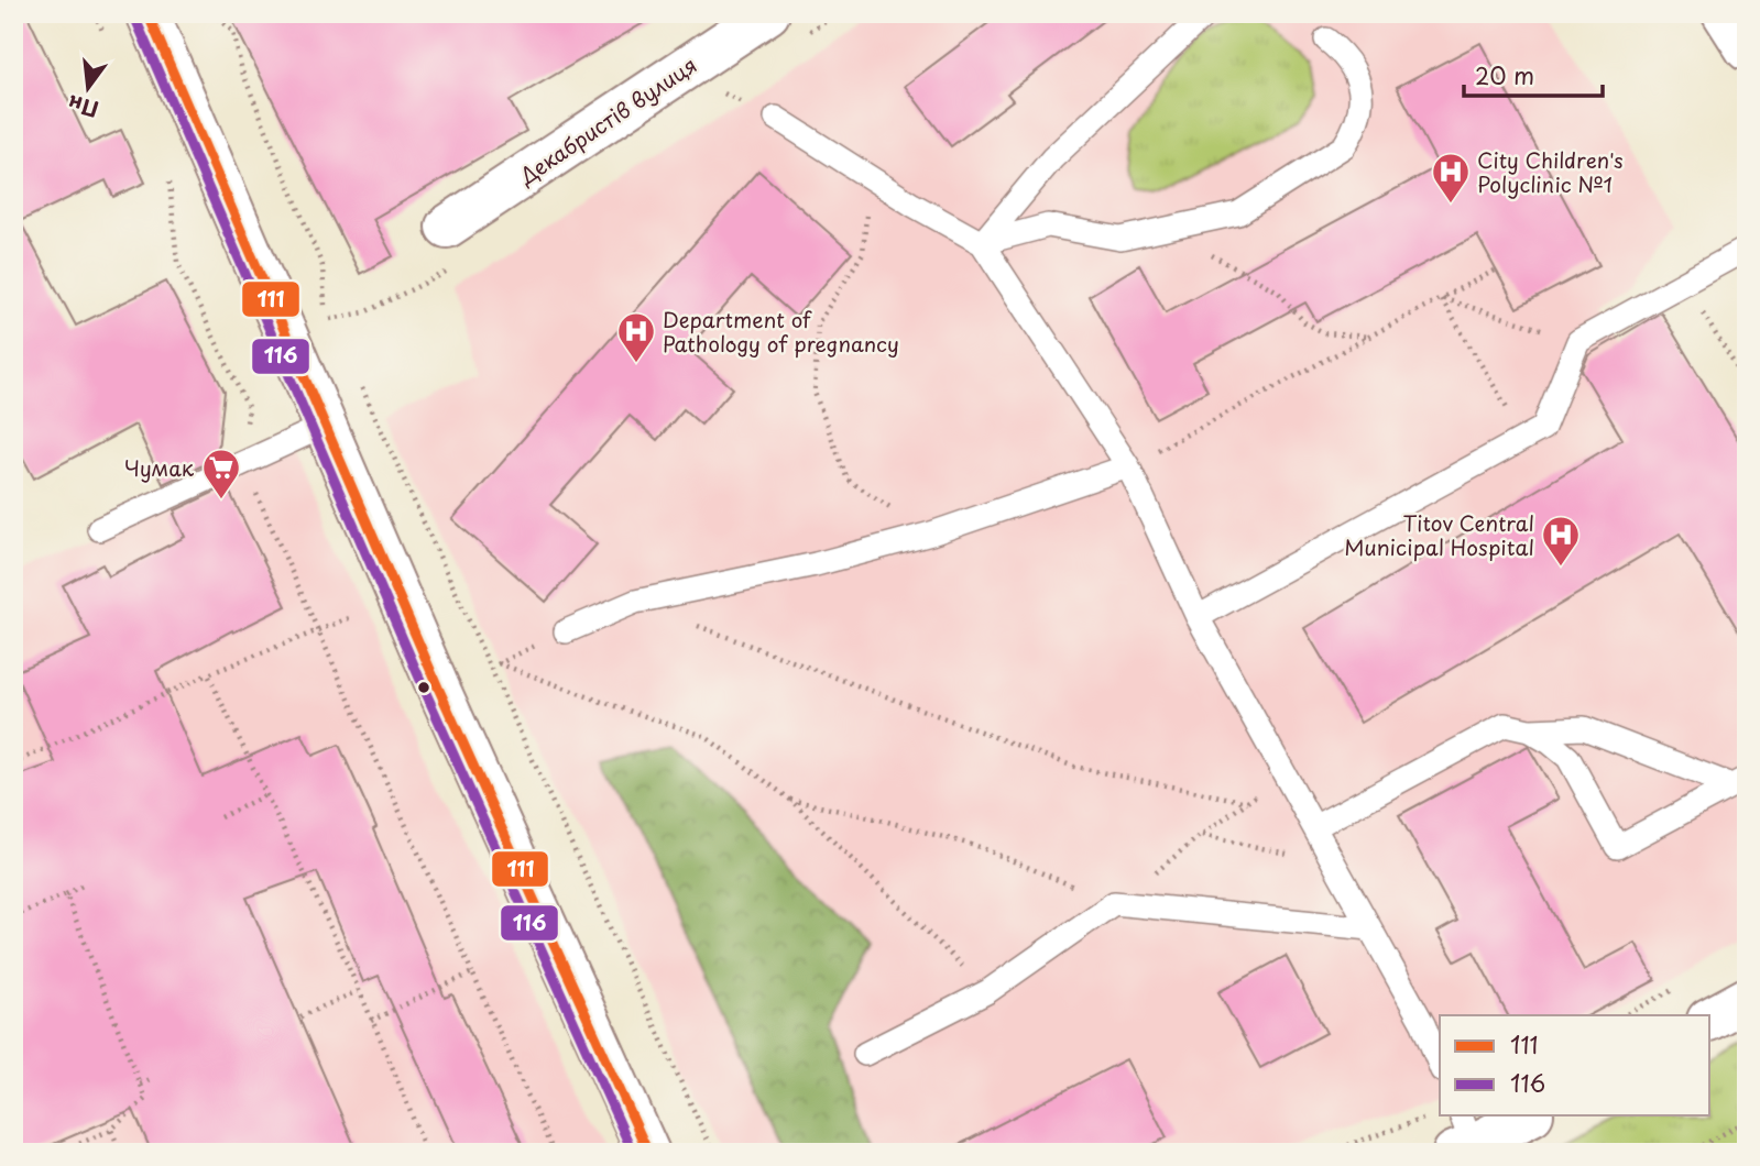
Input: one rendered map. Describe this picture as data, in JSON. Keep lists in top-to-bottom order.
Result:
{
  "streets": {
    "main road": ["Декабристів вулиця"]
  },
  "places": {
    "hospital": ["City Children's Polyclinic №1", "Department of Pathology of pregnancy", "Titov Central Municipal Hospital"],
    "supermarket": ["Чумак"]
  },
  "lines": ["transit line 111", "transit line 116"],
  "legend": ["111", "116"],
  "scale_bar": "20 m",
  "north": "bottom"
}
